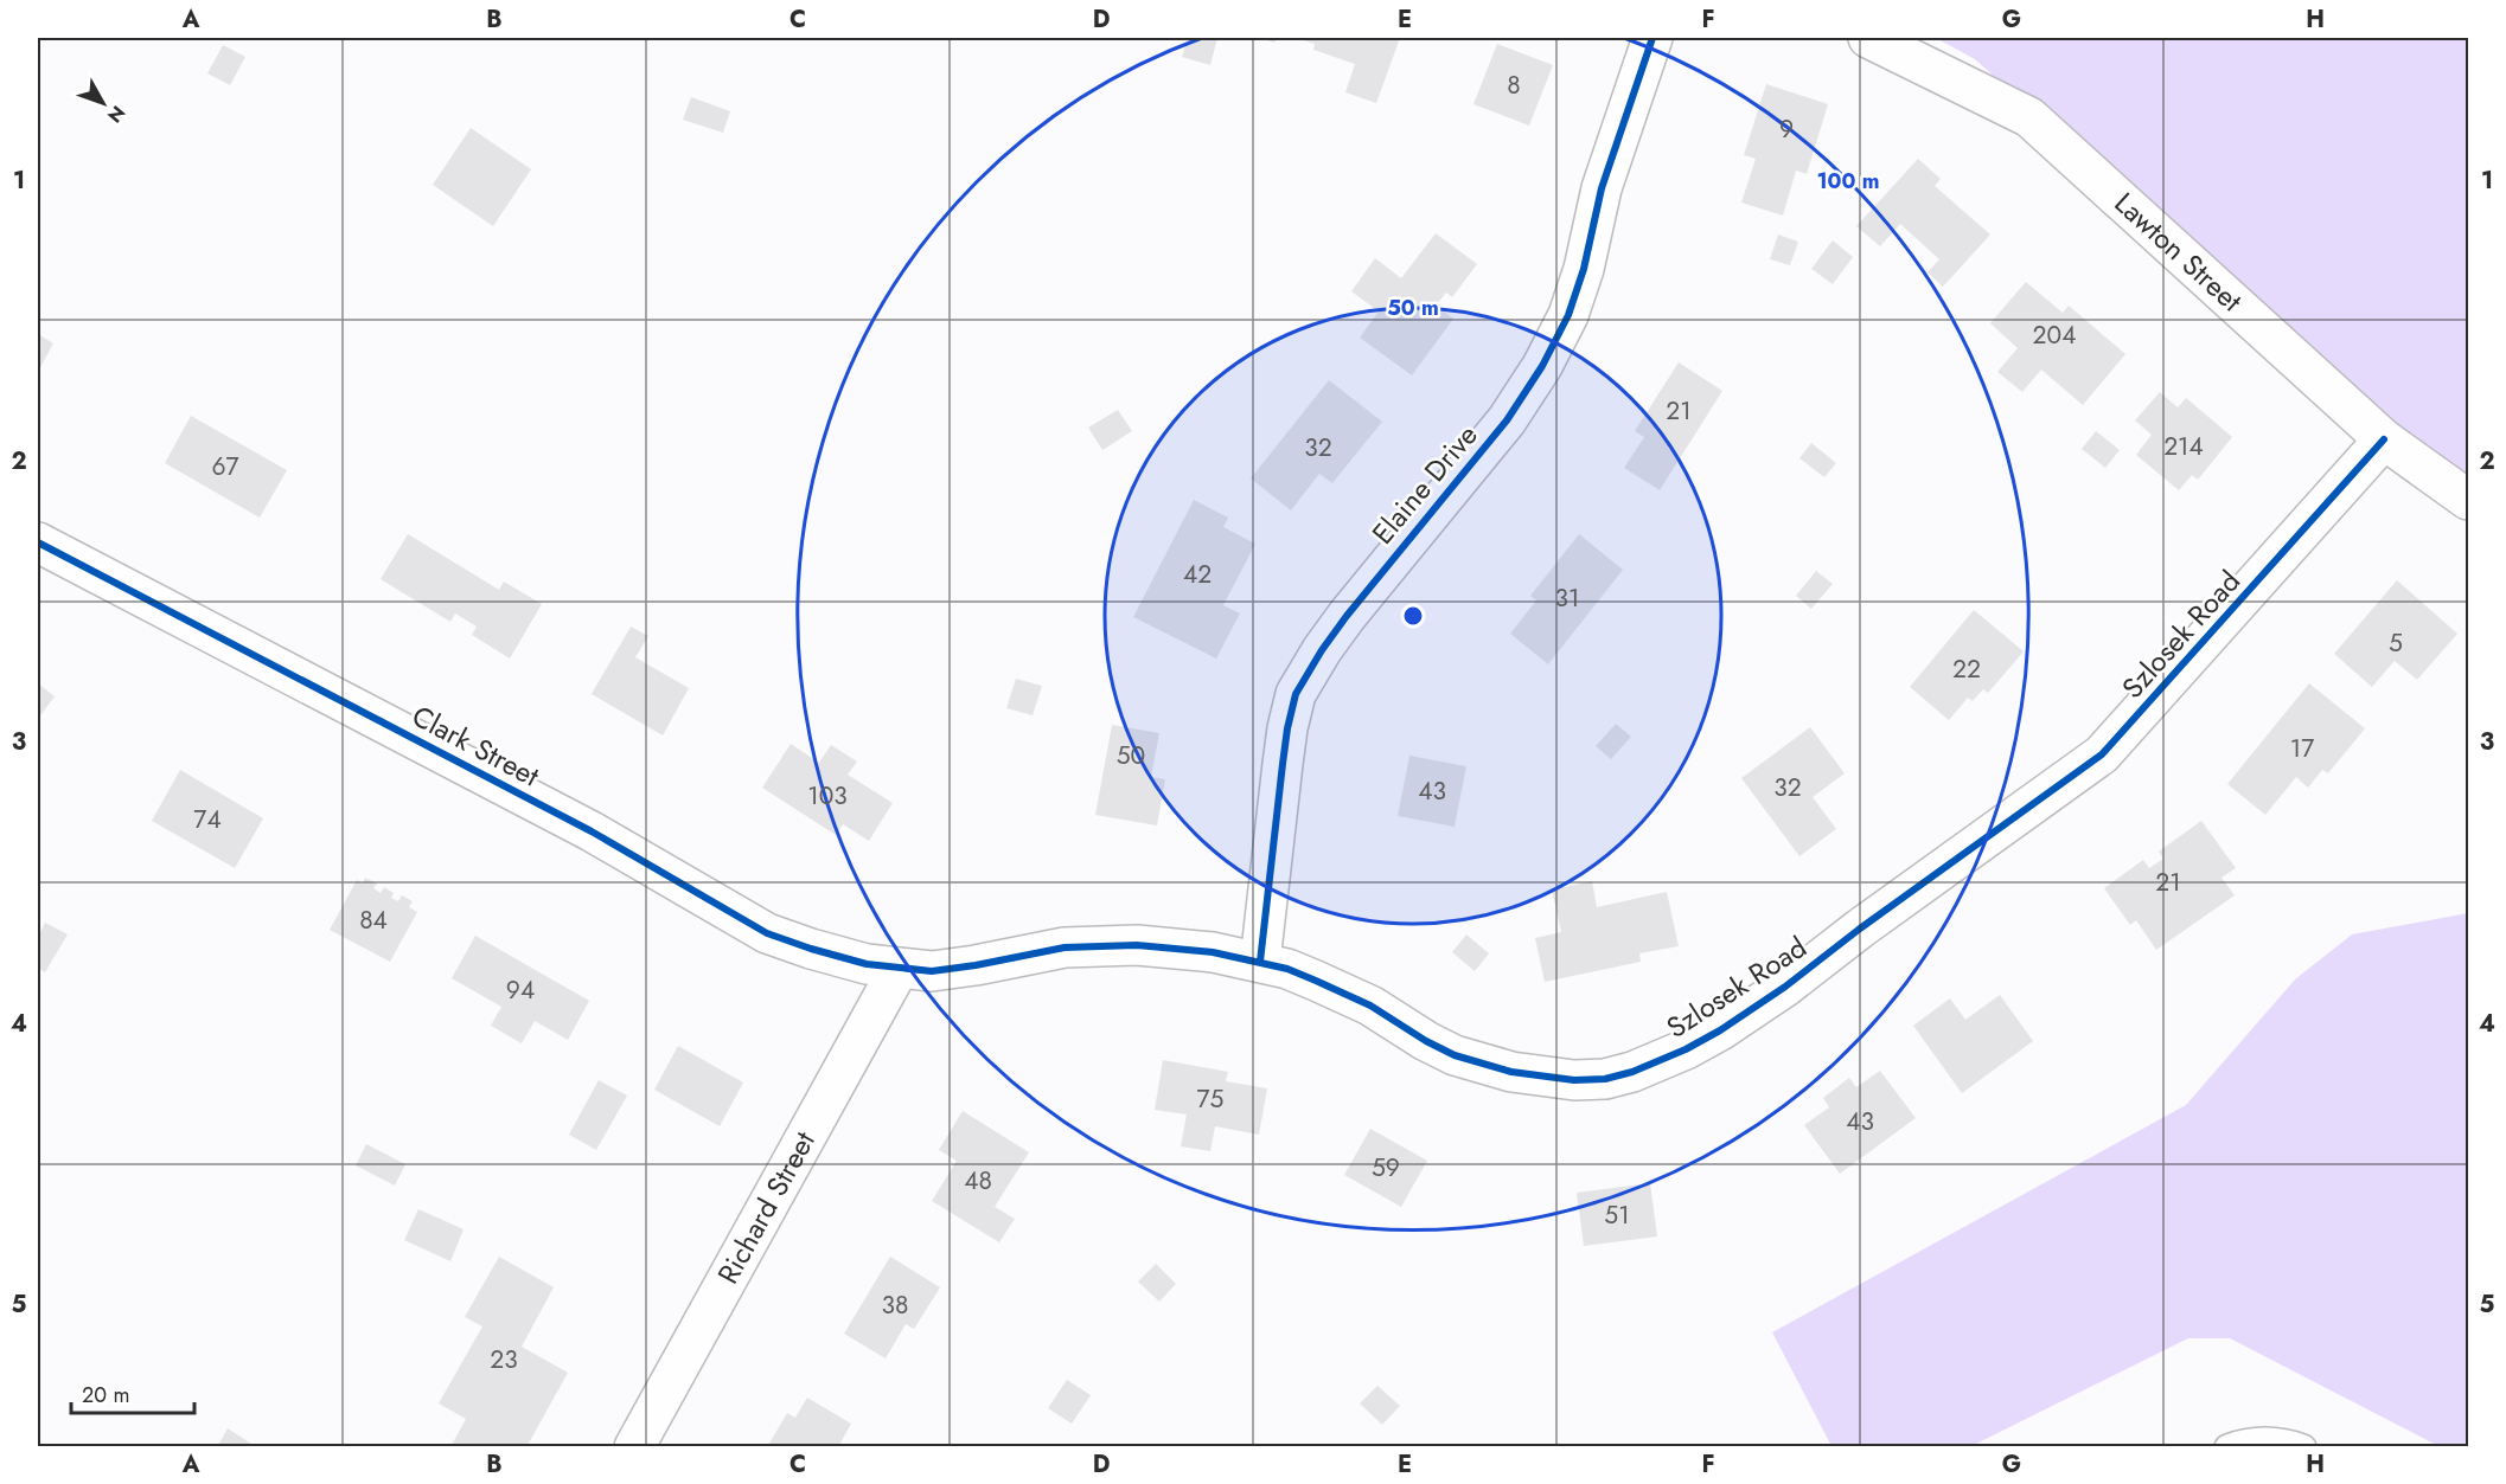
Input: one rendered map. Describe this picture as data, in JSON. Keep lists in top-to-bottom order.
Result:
{
  "streets": {
    "street": [
      "Lawton Street",
      "Elaine Drive",
      "Szlosek Road",
      "Clark Street",
      "Richard Street"
    ]
  },
  "crossings": [
    ["Lawton Street", "Szlosek Road"],
    ["Elaine Drive", "Szlosek Road"],
    ["Szlosek Road", "Clark Street"],
    ["Szlosek Road", "Richard Street"],
    ["Clark Street", "Richard Street"]
  ],
  "house_numbers": [
    "8",
    "9",
    "204",
    "21",
    "214",
    "32",
    "67",
    "42",
    "31",
    "5",
    "22",
    "17",
    "50",
    "32",
    "43",
    "103",
    "74",
    "21",
    "84",
    "94",
    "75",
    "43",
    "59",
    "48",
    "51",
    "38",
    "23"
  ],
  "scale_bar": "20 m",
  "north": "bottom right",
  "grid": {
    "columns": [
      "A",
      "B",
      "C",
      "D",
      "E",
      "F",
      "G",
      "H"
    ],
    "rows": [
      "1",
      "2",
      "3",
      "4",
      "5"
    ]
  },
  "rings": ["100 m", "50 m"]
}
